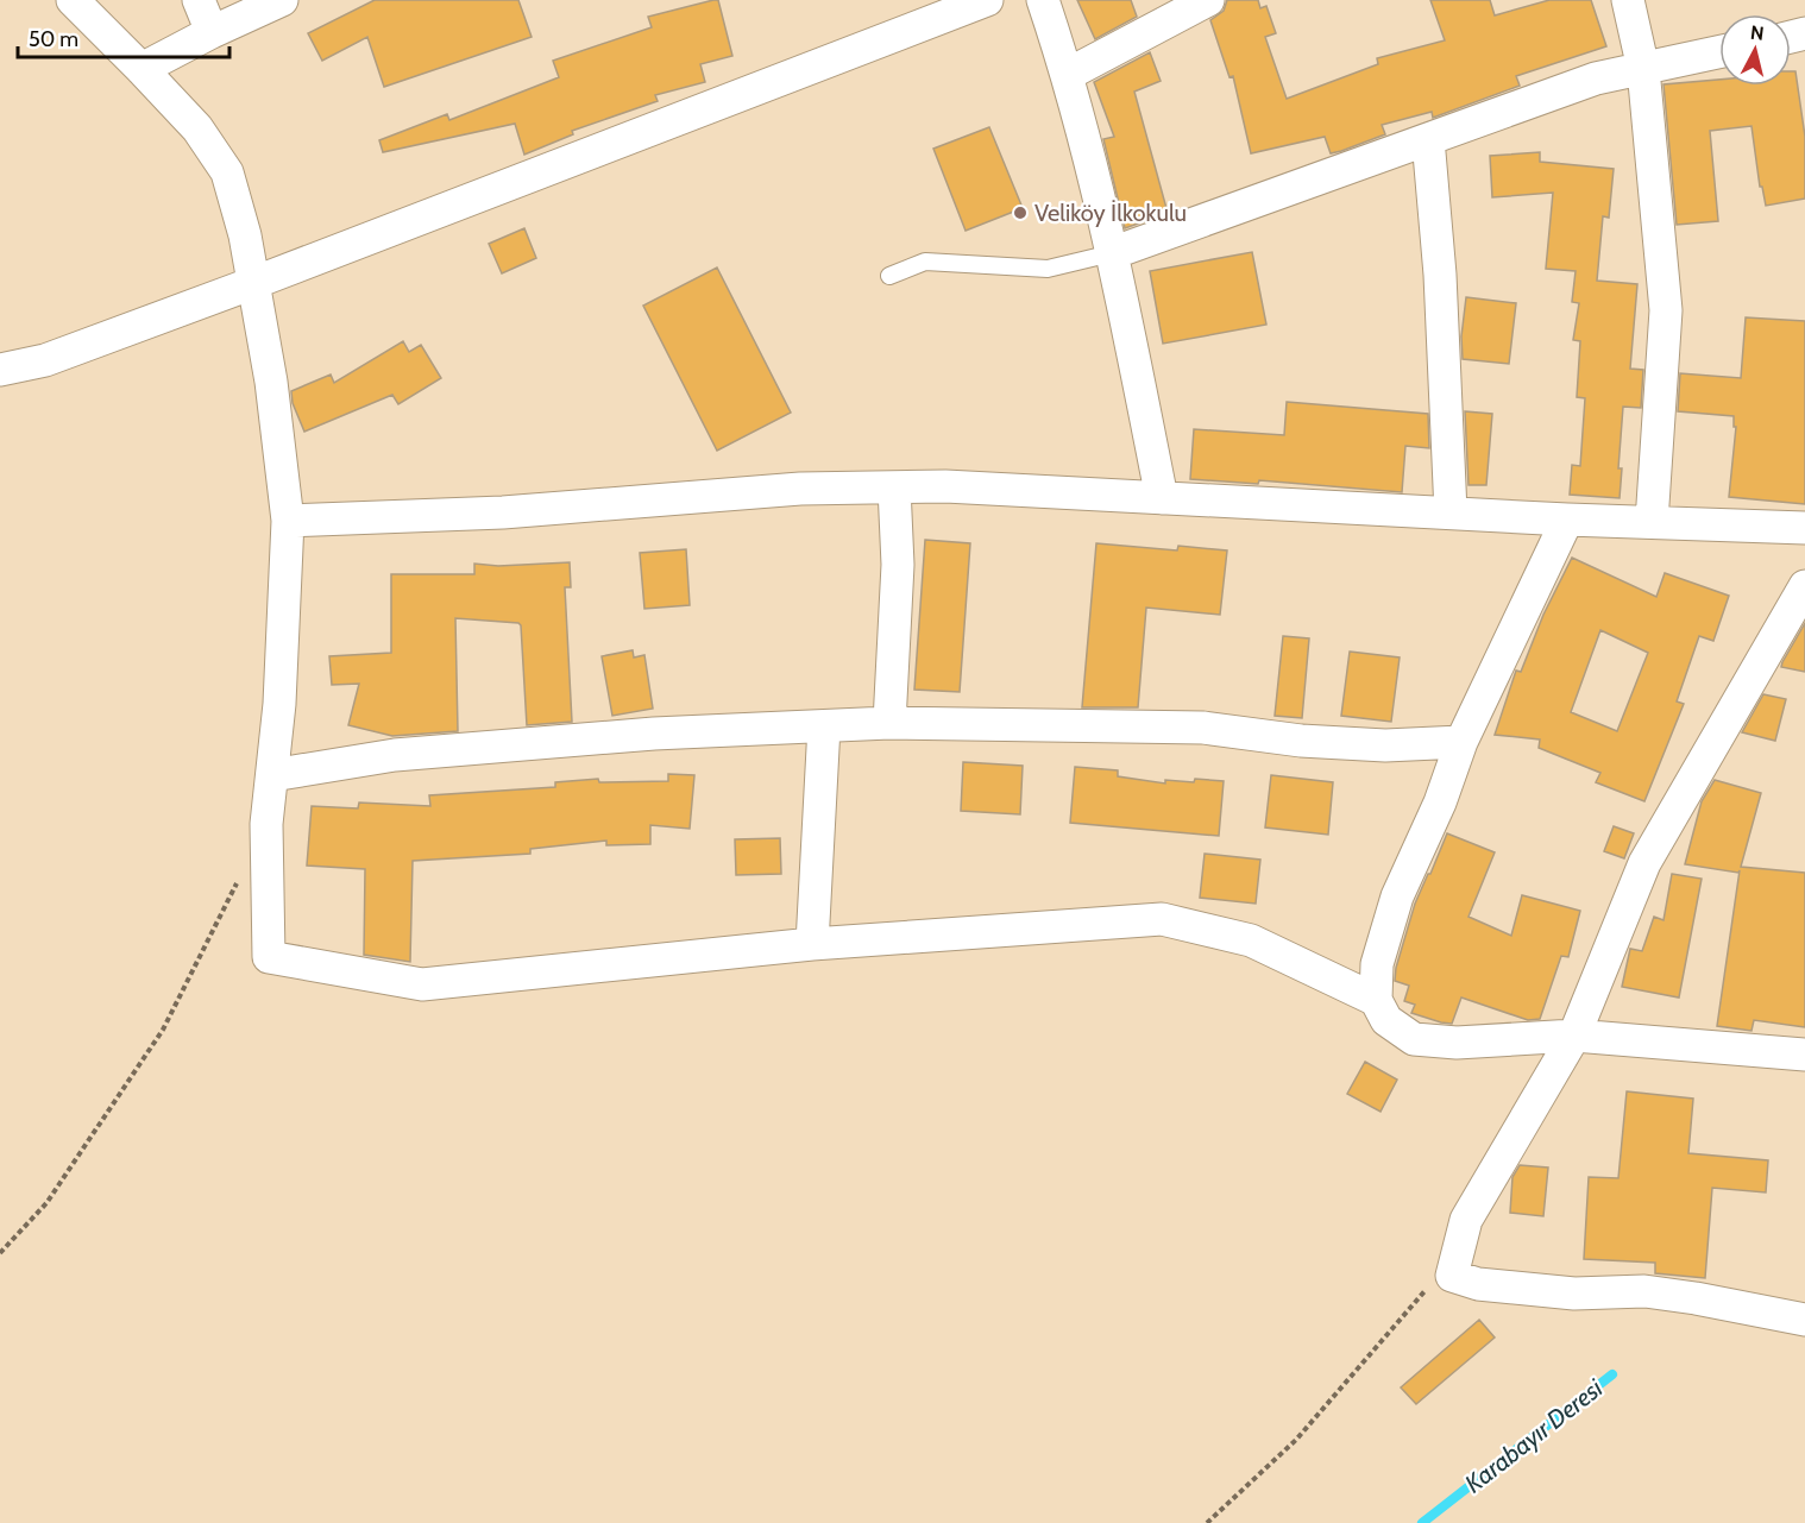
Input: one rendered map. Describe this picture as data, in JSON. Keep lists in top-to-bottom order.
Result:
{
  "water": ["Karabayır Deresi"],
  "places": ["Veliköy İlkokulu"],
  "scale_bar": "50 m",
  "north": "top"
}
